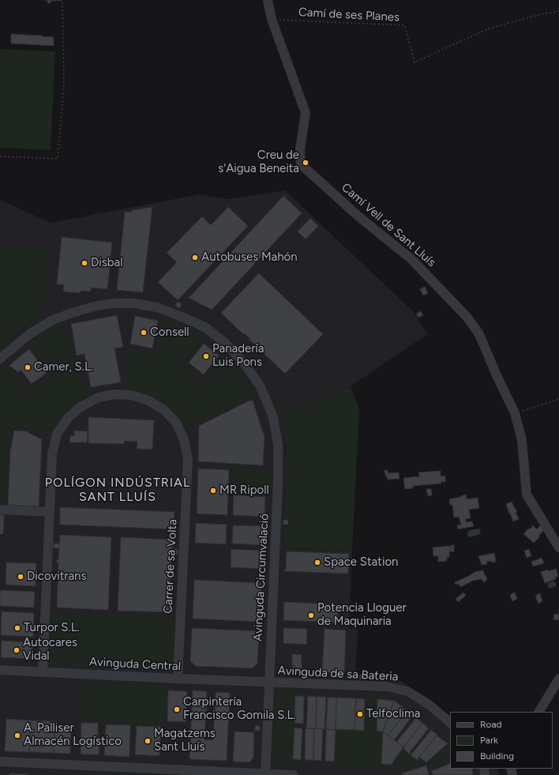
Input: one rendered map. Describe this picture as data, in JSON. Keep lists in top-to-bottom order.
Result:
{
  "streets": {
    "street": [
      "Camí Vell de Sant Lluís",
      "Carrer de sa Volta",
      "Avinguda Circumvalació",
      "Avinguda Central",
      "Avinguda de sa Bateria"
    ],
    "path": ["Camí de ses Planes"]
  },
  "crossings": [
    ["Camí de ses Planes", "Camí Vell de Sant Lluís"],
    ["Carrer de sa Volta", "Avinguda Central"],
    ["Avinguda Circumvalació", "Avinguda Central"],
    ["Avinguda Circumvalació", "Avinguda de sa Bateria"],
    ["Avinguda Central", "Avinguda de sa Bateria"]
  ],
  "districts": ["POLÍGON INDÚSTRIAL SANT LLUÍS"],
  "places": [
    "Creu de s'Aigua Beneita",
    "Autobuses Mahón",
    "Disbal",
    "Consell",
    "Panadería Luis Pons",
    "Camer, S.L.",
    "MR Ripoll",
    "Space Station",
    "Dicovitrans",
    "Potencia Lloguer de Maquinaria",
    "Turpor S.L.",
    "Autocares Vidal",
    "Carpintería Francisco Gomila S.L.",
    "Telfoclima",
    "A. Palliser Almacén Logístico",
    "Magatzems Sant Lluís"
  ],
  "legend": ["Road", "Park", "Building"]
}
